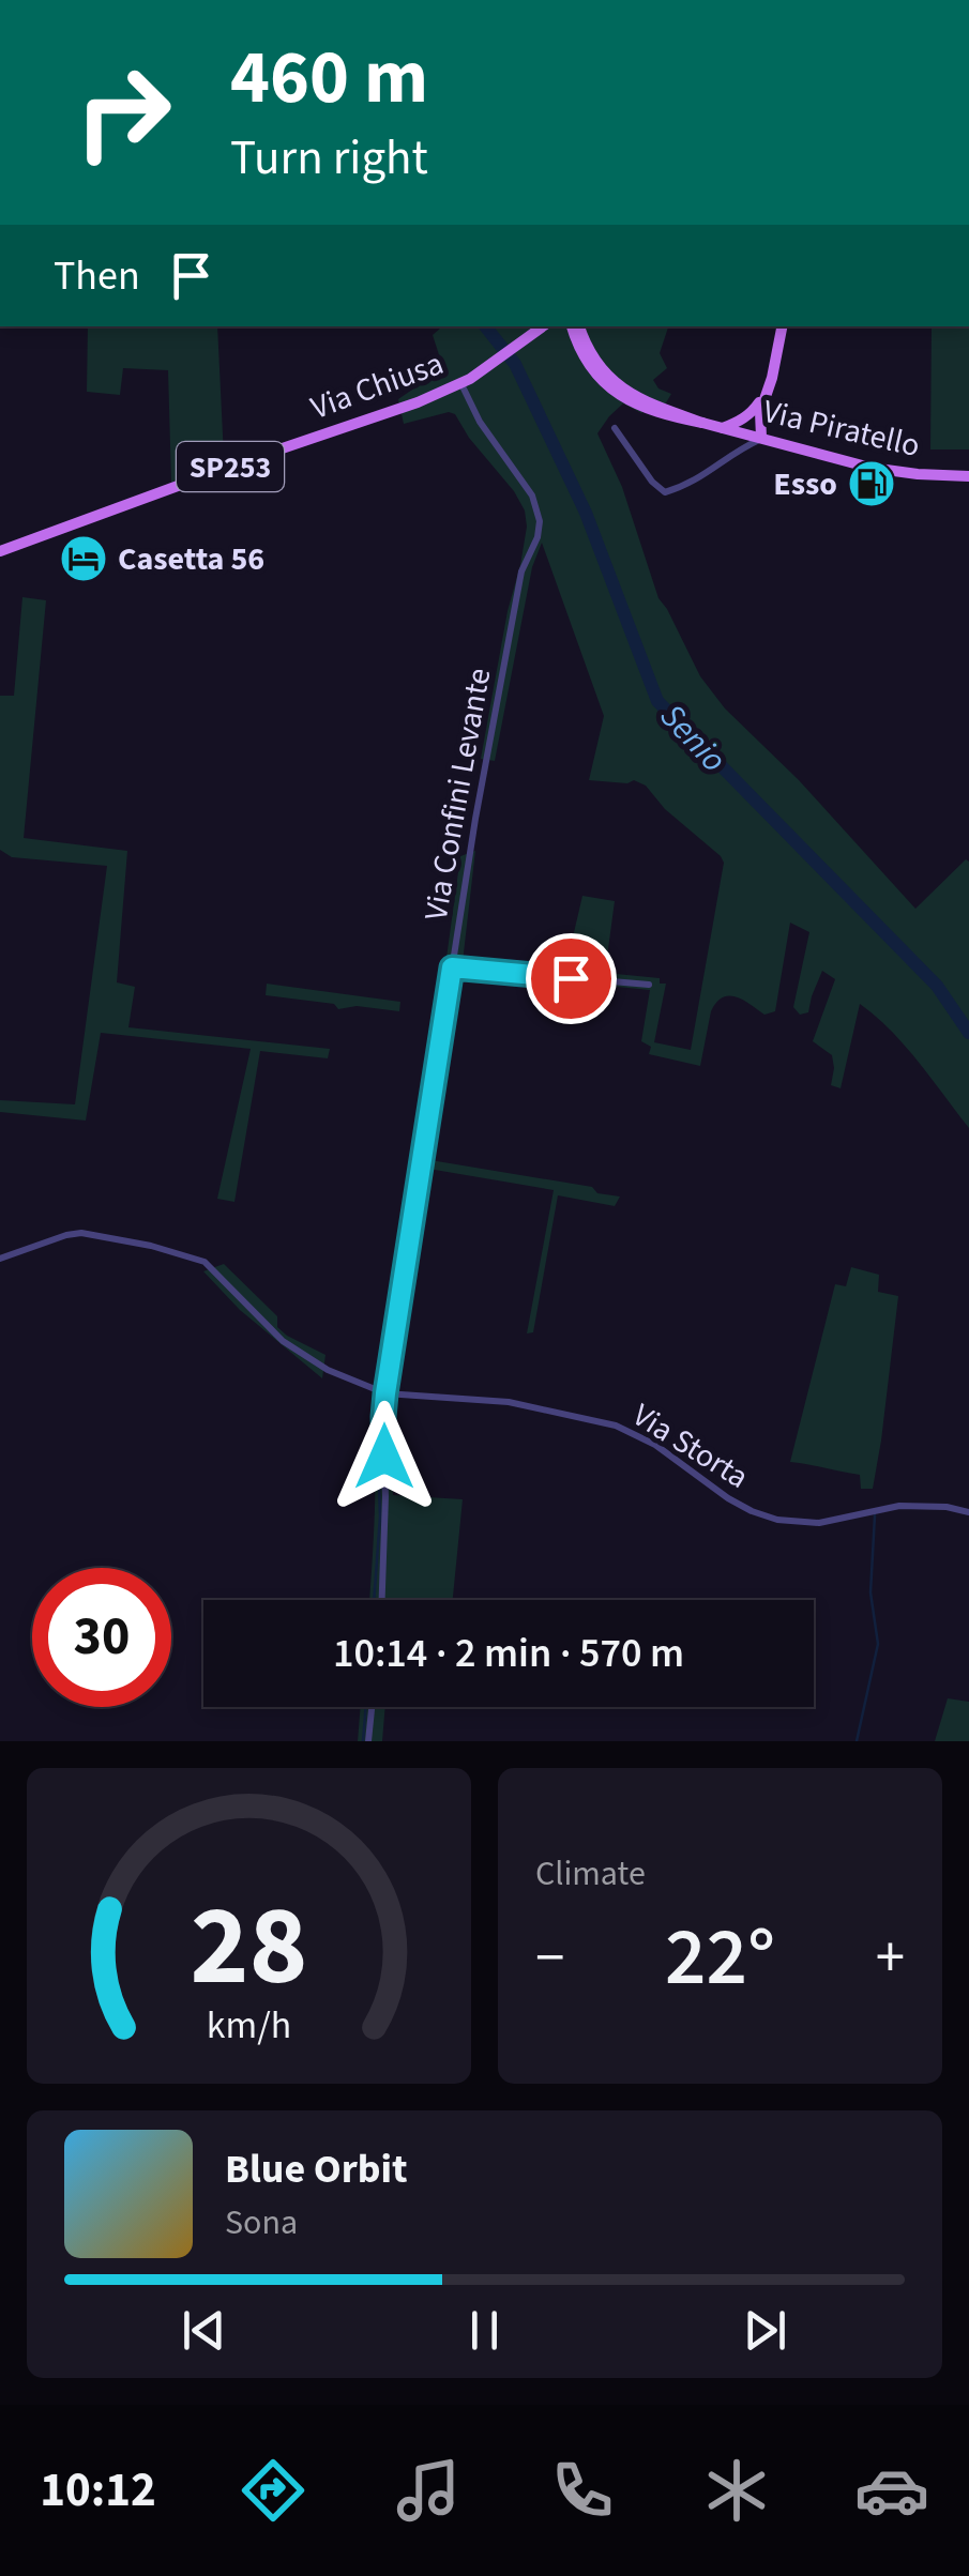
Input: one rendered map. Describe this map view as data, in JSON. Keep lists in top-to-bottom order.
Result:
{
  "streets": {
    "main road": ["Via Chiusa", "Via Piratello", "SP253"],
    "street": ["Via Confini Levante", "Via Storta"]
  },
  "crossings": [
    ["Via Chiusa", "SP253"],
    ["Via Chiusa", "Via Confini Levante"],
    ["SP253", "Via Confini Levante"],
    ["Via Confini Levante", "Via Storta"]
  ],
  "water": ["Senio"],
  "places": {
    "fuel station": ["Esso"],
    "hotel": ["Casetta 56"]
  },
  "page": {
    "turn": ["460 m", "Turn right"],
    "then": "Then",
    "limit": "30",
    "trip": "10:14 · 2 min · 570 m",
    "tile": "Climate",
    "heat": ["−", "22°", "+"],
    "song": ["Blue Orbit", "Sona"],
    "tabs": "10:12",
    "gauge": ["28", "km/h"]
  }
}
